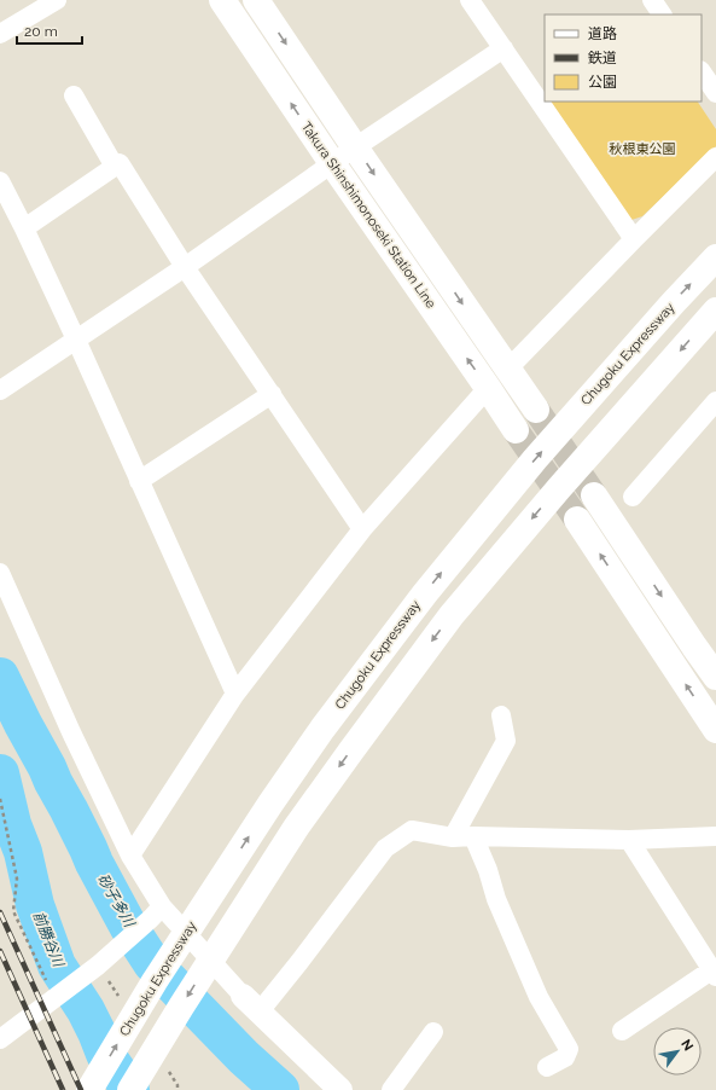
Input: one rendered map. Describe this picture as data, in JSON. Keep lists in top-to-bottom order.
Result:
{
  "streets": {
    "main road": ["Takura Shinshimonoseki Station Line", "Chugoku Expressway"]
  },
  "water": ["砂子多川", "前勝谷川"],
  "parks": ["秋根東公園"],
  "legend": ["道路", "鉄道", "公園"],
  "scale_bar": "20 m",
  "north": "top right"
}
